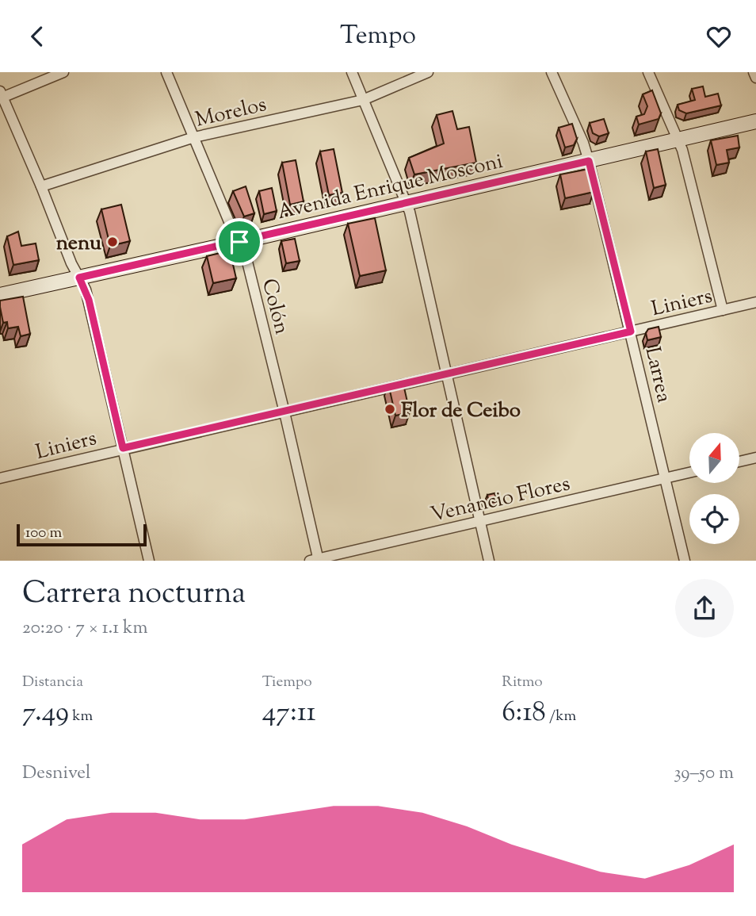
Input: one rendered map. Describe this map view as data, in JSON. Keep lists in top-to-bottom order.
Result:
{
  "streets": {
    "main road": ["Avenida Enrique Mosconi"],
    "street": [
      "Morelos",
      "Liniers",
      "Colón",
      "Larrea",
      "Venancio Flores"
    ]
  },
  "crossings": [
    ["Morelos", "Colón"],
    ["Avenida Enrique Mosconi", "Colón"],
    ["Avenida Enrique Mosconi", "Larrea"],
    ["Liniers", "Colón"],
    ["Liniers", "Larrea"],
    ["Colón", "Venancio Flores"],
    ["Larrea", "Venancio Flores"]
  ],
  "places": ["nenu", "Flor de Ceibo"],
  "scale_bar": "100 m",
  "north": "top",
  "page": {
    "header": "Tempo",
    "scale": "100 m",
    "heading": ["Carrera nocturna", "20:20 · 7 × 1.1 km"],
    "stats": [
      ["Distancia", "7.49 km"],
      ["Tiempo", "47:11"],
      ["Ritmo", "6:18 /km"]
    ],
    "chart": ["Desnivel", "39–50 m"]
  }
}
